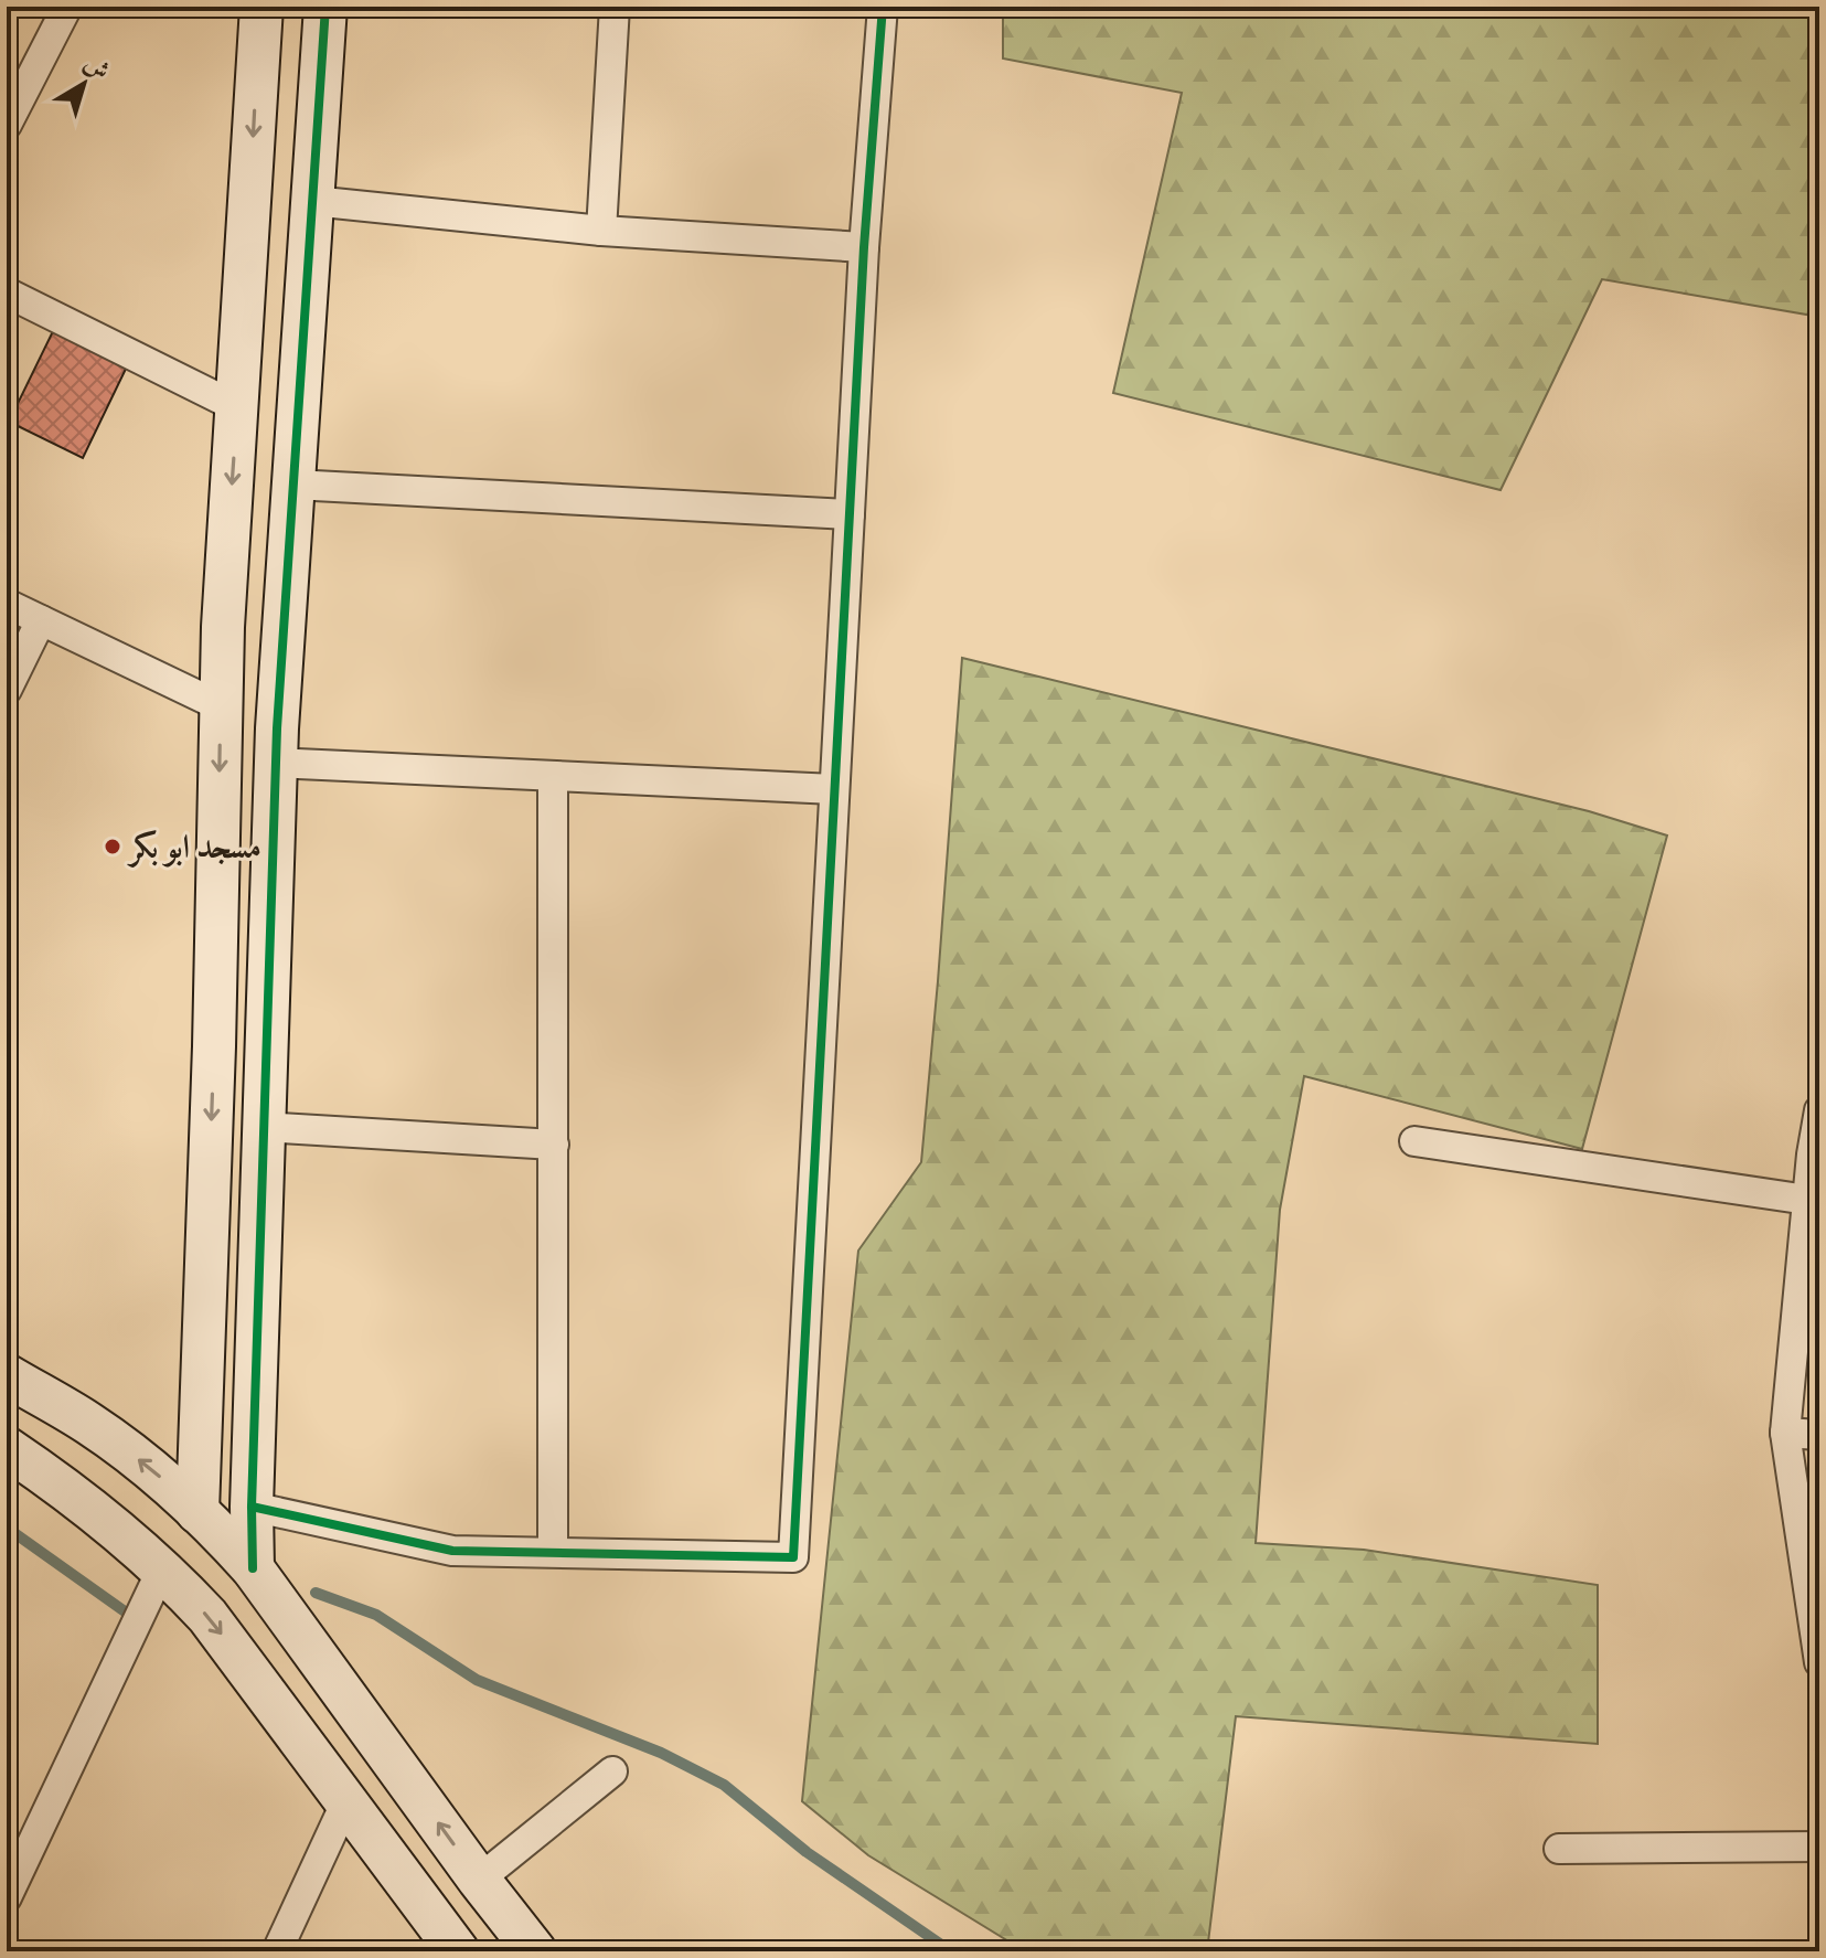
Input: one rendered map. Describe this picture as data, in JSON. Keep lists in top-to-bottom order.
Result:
{
  "places": ["مسجد ابو بكر"],
  "north": "top right"
}
